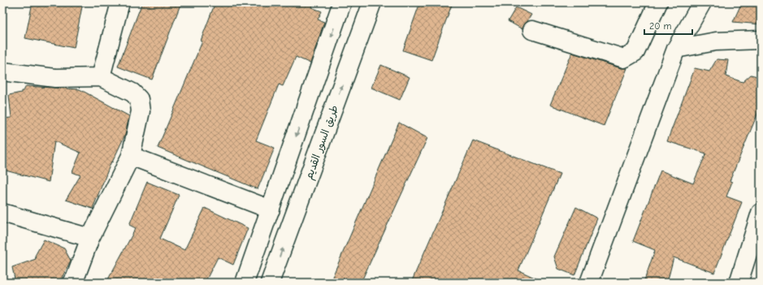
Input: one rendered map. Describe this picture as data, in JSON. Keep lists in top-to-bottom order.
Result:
{
  "streets": {
    "street": ["طريق السور القديم"]
  },
  "scale_bar": "20 m"
}
